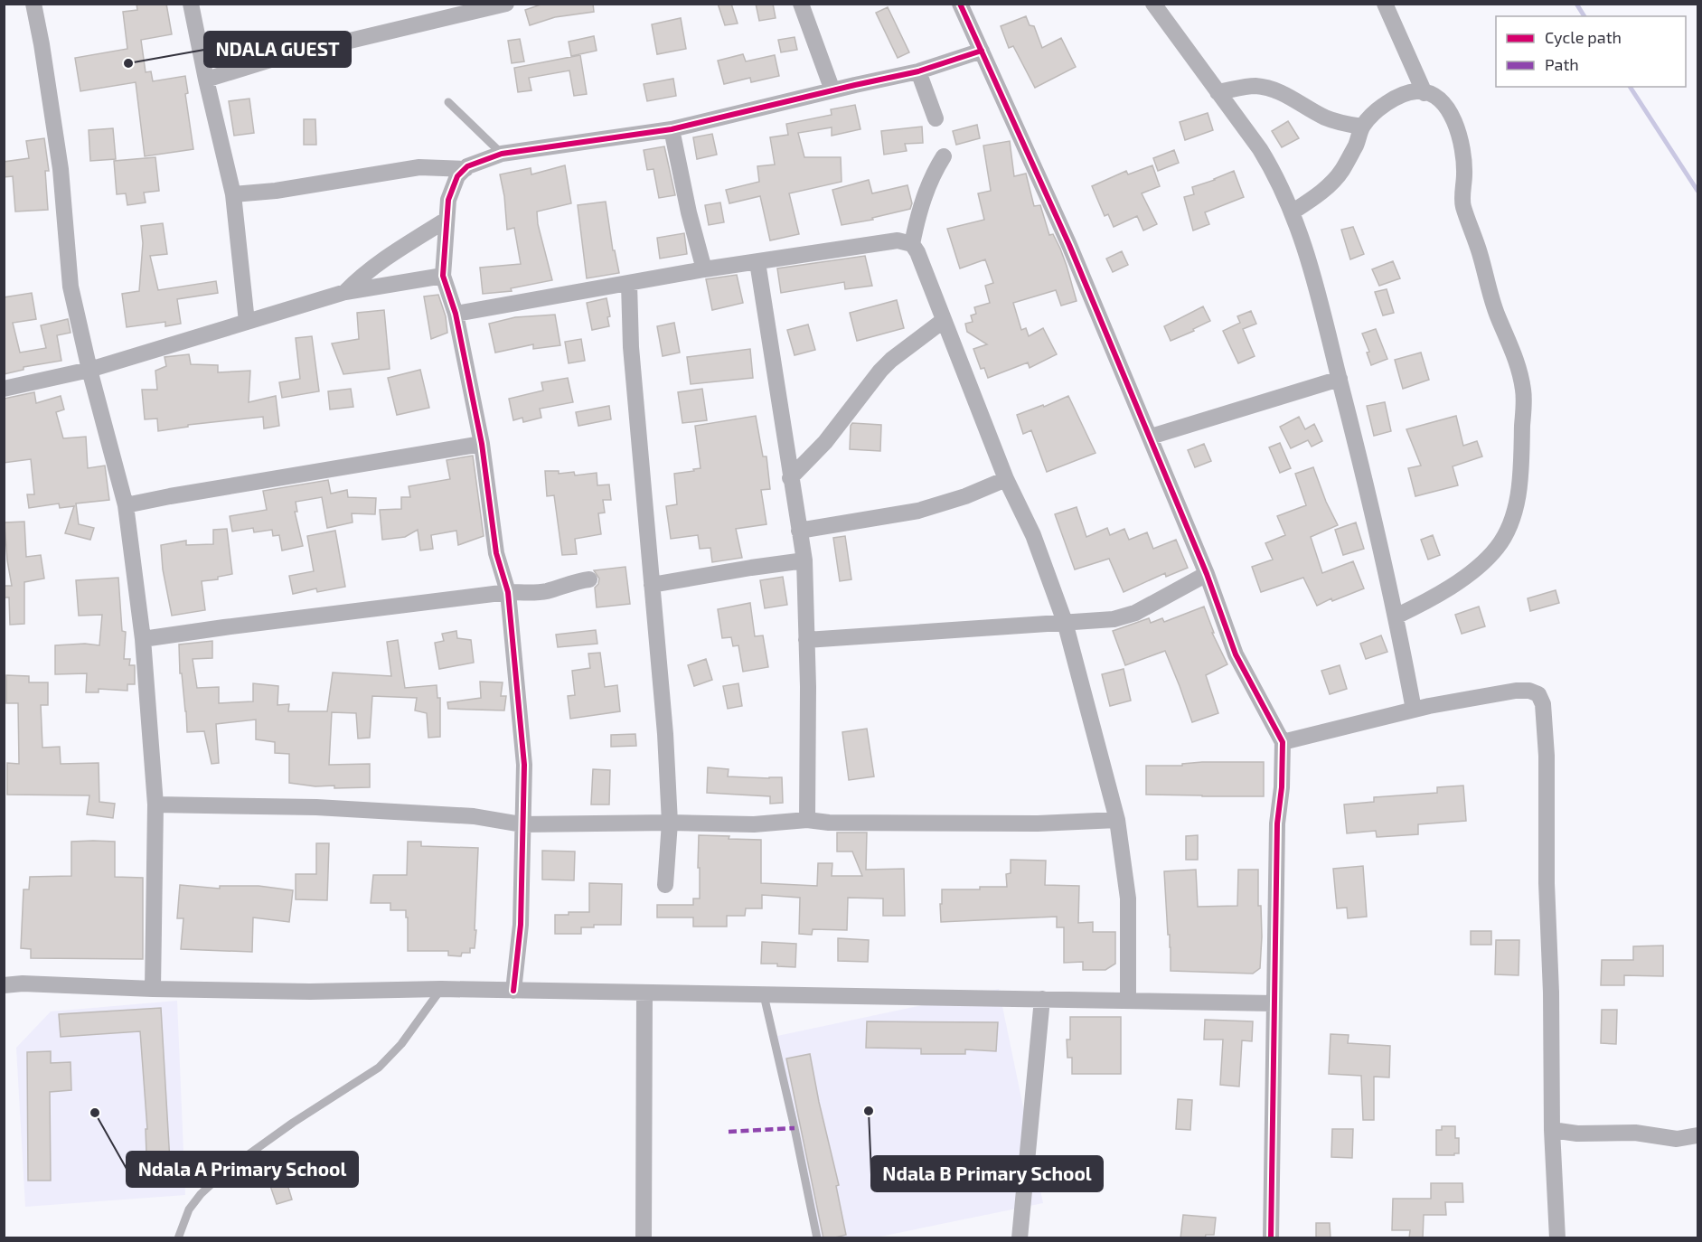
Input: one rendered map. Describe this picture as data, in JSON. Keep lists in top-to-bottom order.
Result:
{
  "places": ["NDALA GUEST", "Ndala B Primary School", "Ndala A Primary School"],
  "legend": ["Cycle path", "Path"]
}
